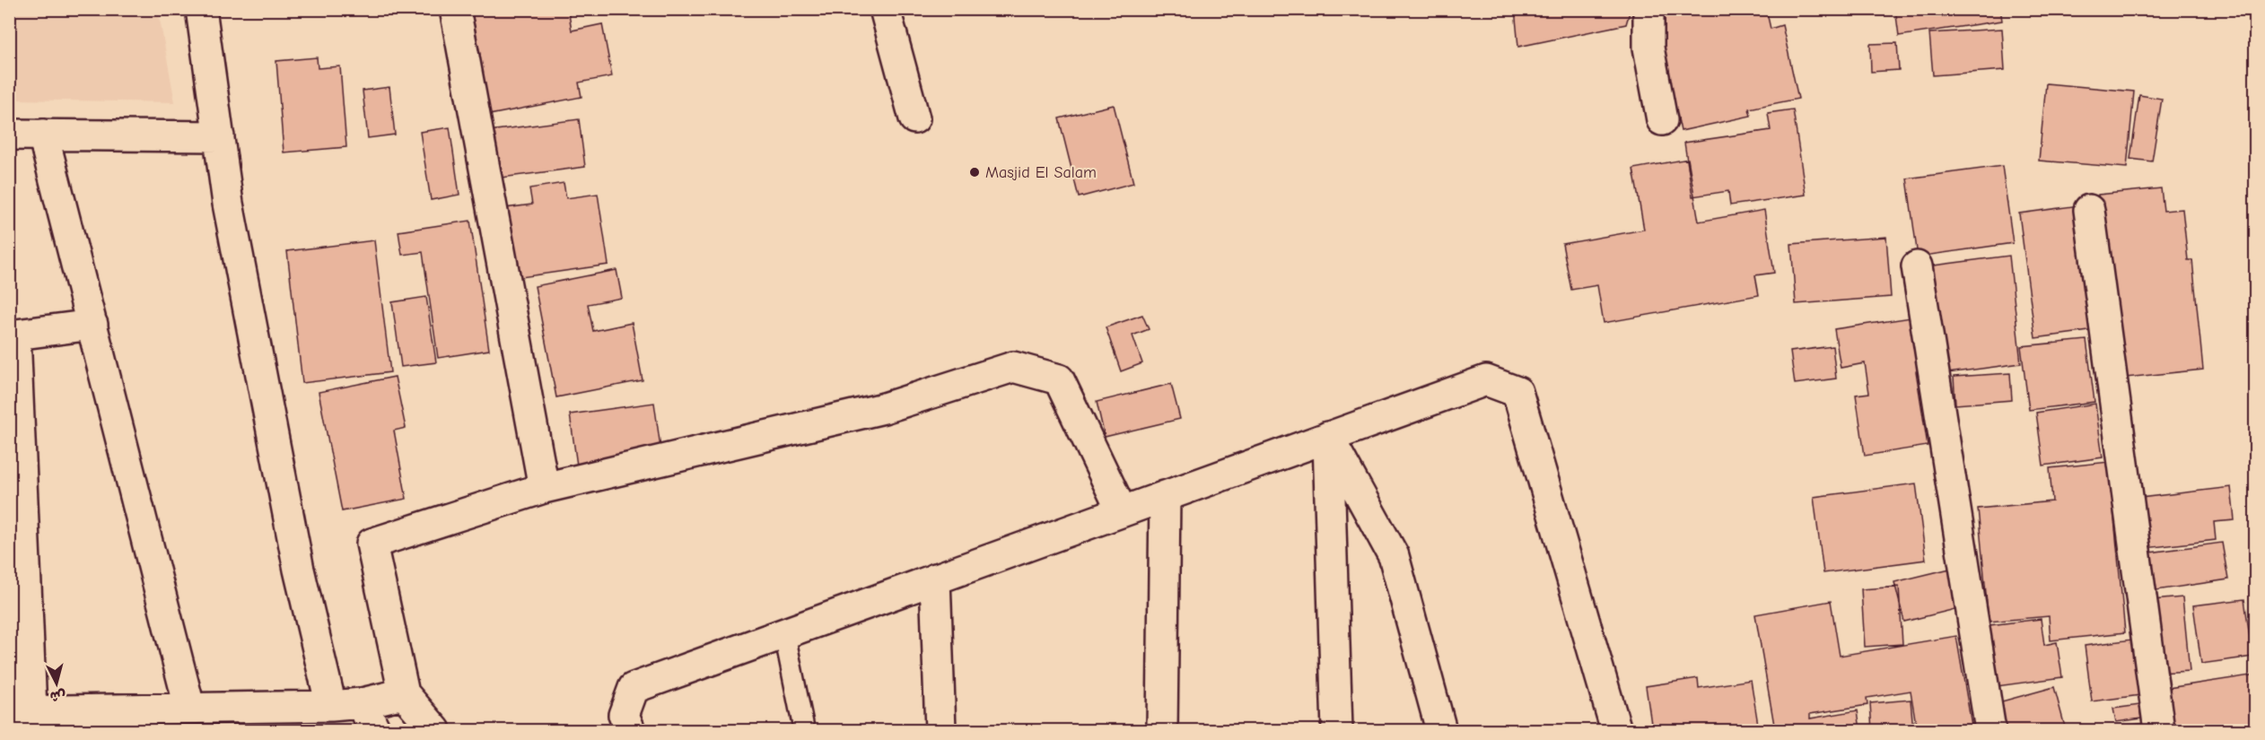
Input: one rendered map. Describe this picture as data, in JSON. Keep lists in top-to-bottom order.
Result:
{
  "places": ["Masjid El Salam"],
  "north": "bottom"
}
